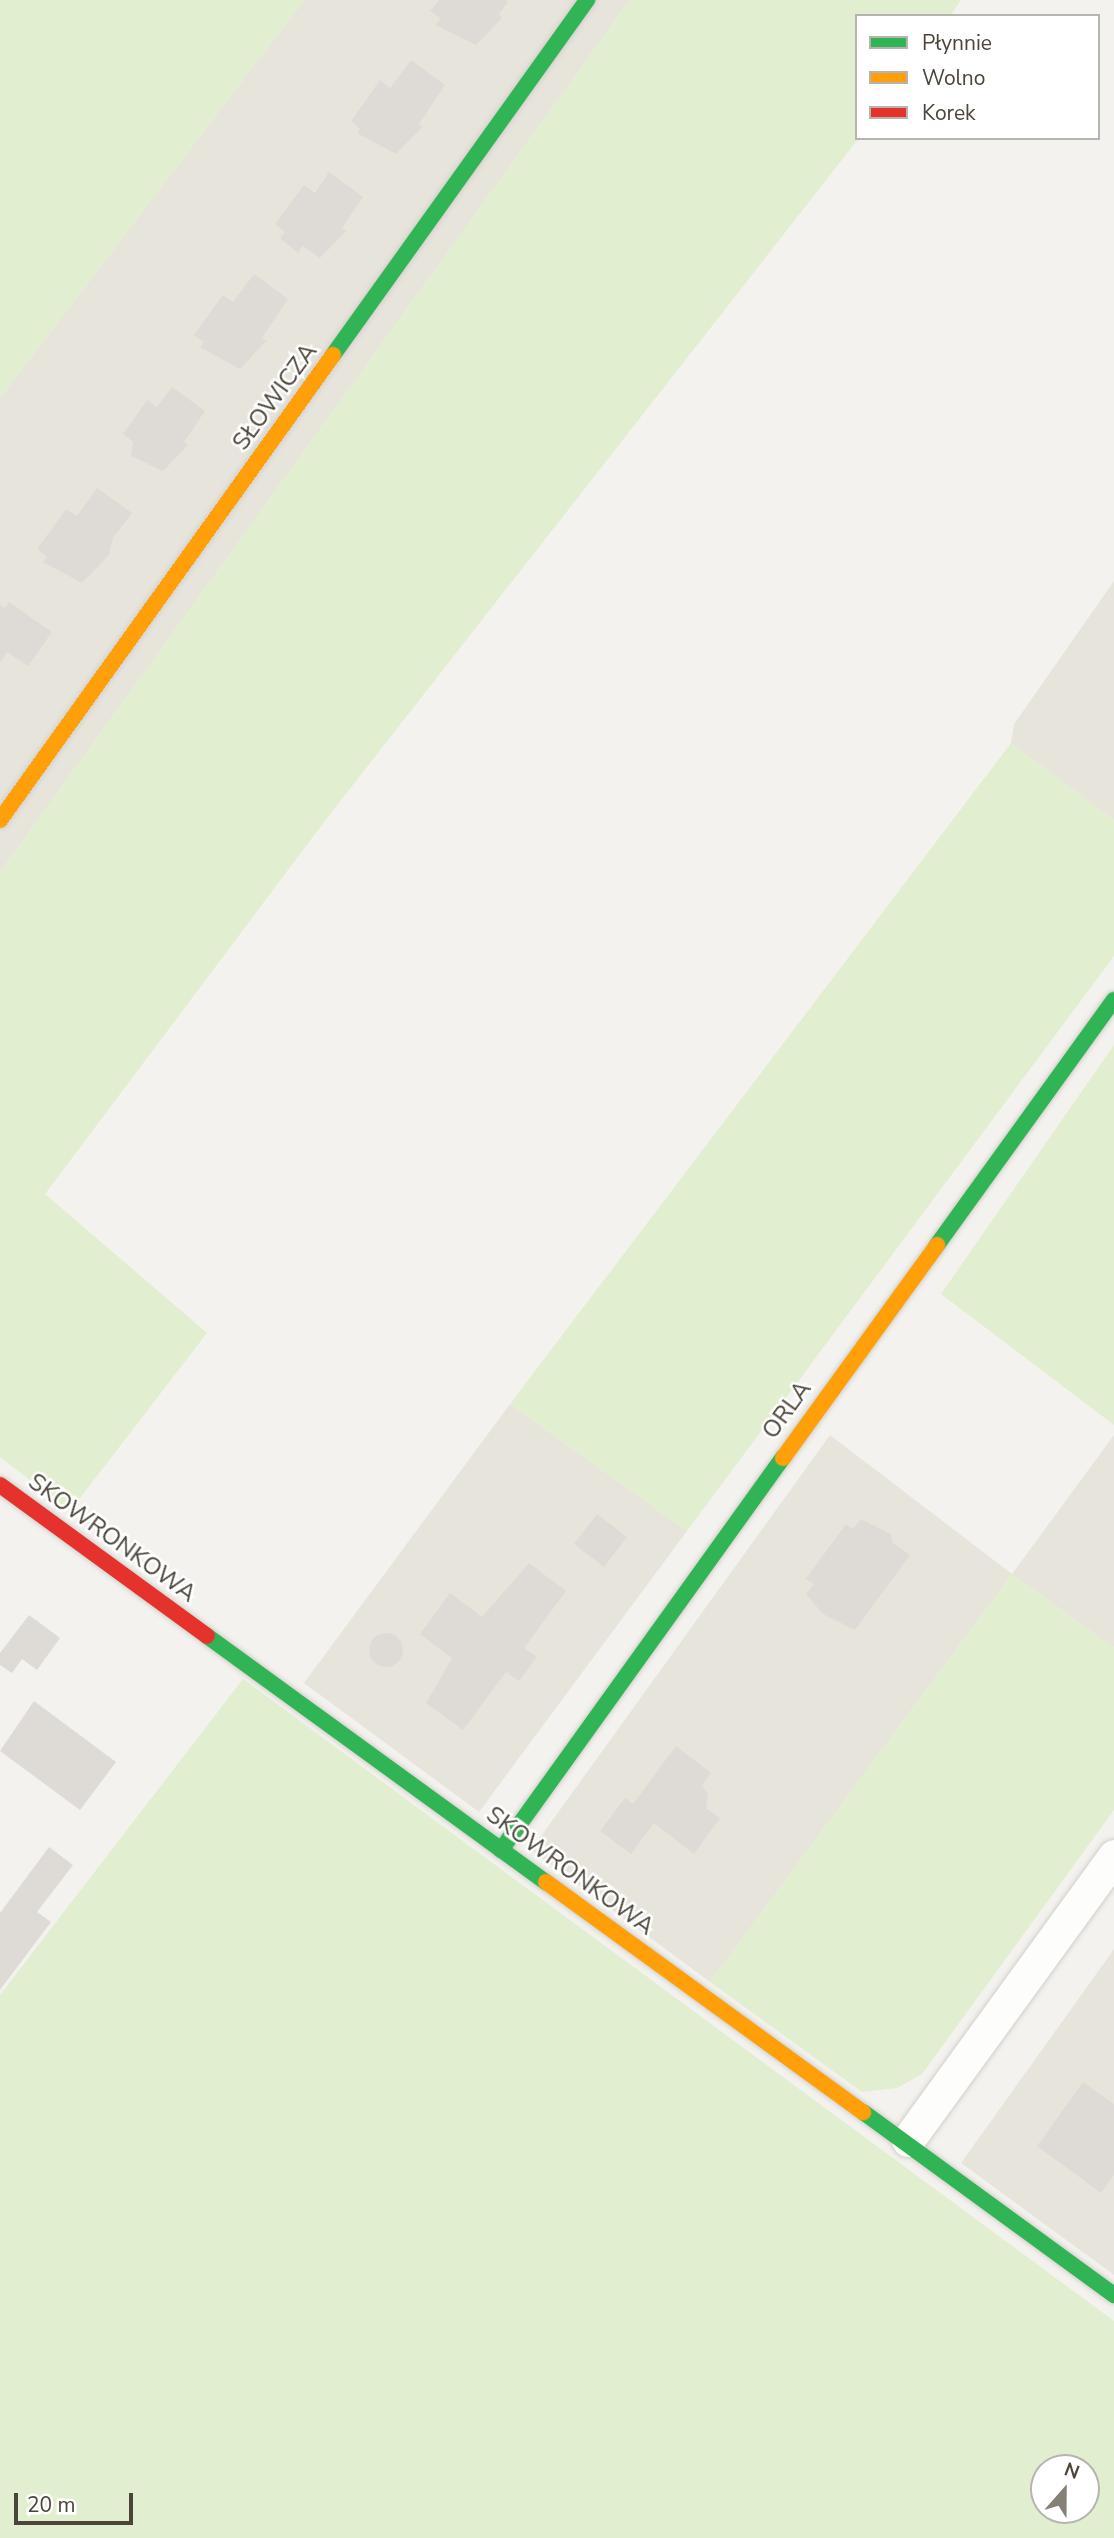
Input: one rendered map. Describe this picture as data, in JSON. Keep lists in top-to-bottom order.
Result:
{
  "streets": {
    "street": ["SŁOWICZA", "ORLA", "SKOWRONKOWA"]
  },
  "crossings": [
    ["ORLA", "SKOWRONKOWA"]
  ],
  "legend": ["Płynnie", "Wolno", "Korek"],
  "scale_bar": "20 m",
  "north": "top"
}
